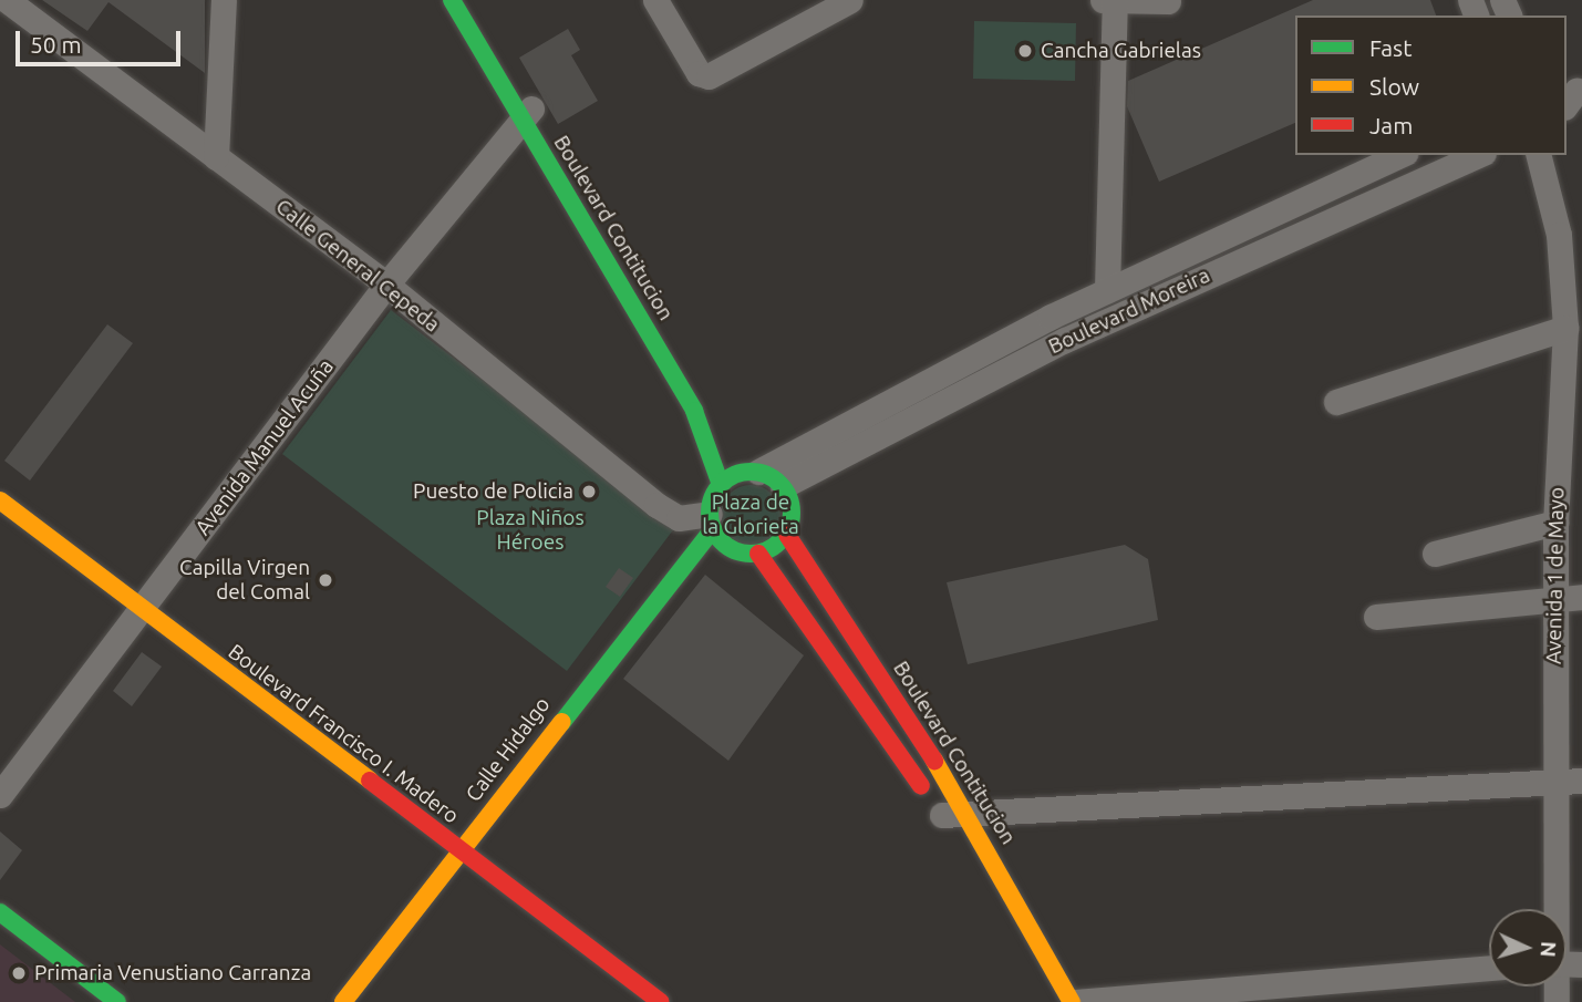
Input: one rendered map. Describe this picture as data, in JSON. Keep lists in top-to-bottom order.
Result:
{
  "streets": {
    "street": [
      "Boulevard Contitucion",
      "Calle General Cepeda",
      "Boulevard Moreira",
      "Avenida Manuel Acuña",
      "Avenida 1 de Mayo",
      "Boulevard Francisco I. Madero",
      "Calle Hidalgo"
    ]
  },
  "crossings": [
    ["Boulevard Contitucion", "Calle General Cepeda"],
    ["Boulevard Contitucion", "Boulevard Moreira"],
    ["Boulevard Contitucion", "Avenida Manuel Acuña"],
    ["Boulevard Contitucion", "Calle Hidalgo"],
    ["Calle General Cepeda", "Boulevard Moreira"],
    ["Calle General Cepeda", "Avenida Manuel Acuña"],
    ["Calle General Cepeda", "Calle Hidalgo"],
    ["Boulevard Moreira", "Calle Hidalgo"],
    ["Avenida Manuel Acuña", "Boulevard Francisco I. Madero"],
    ["Boulevard Francisco I. Madero", "Calle Hidalgo"]
  ],
  "parks": ["Plaza de la Glorieta", "Plaza Niños Héroes"],
  "places": [
    "Cancha Gabrielas",
    "Puesto de Policia",
    "Capilla Virgen del Comal",
    "Primaria Venustiano Carranza"
  ],
  "legend": ["Fast", "Slow", "Jam"],
  "scale_bar": "50 m",
  "north": "right"
}
